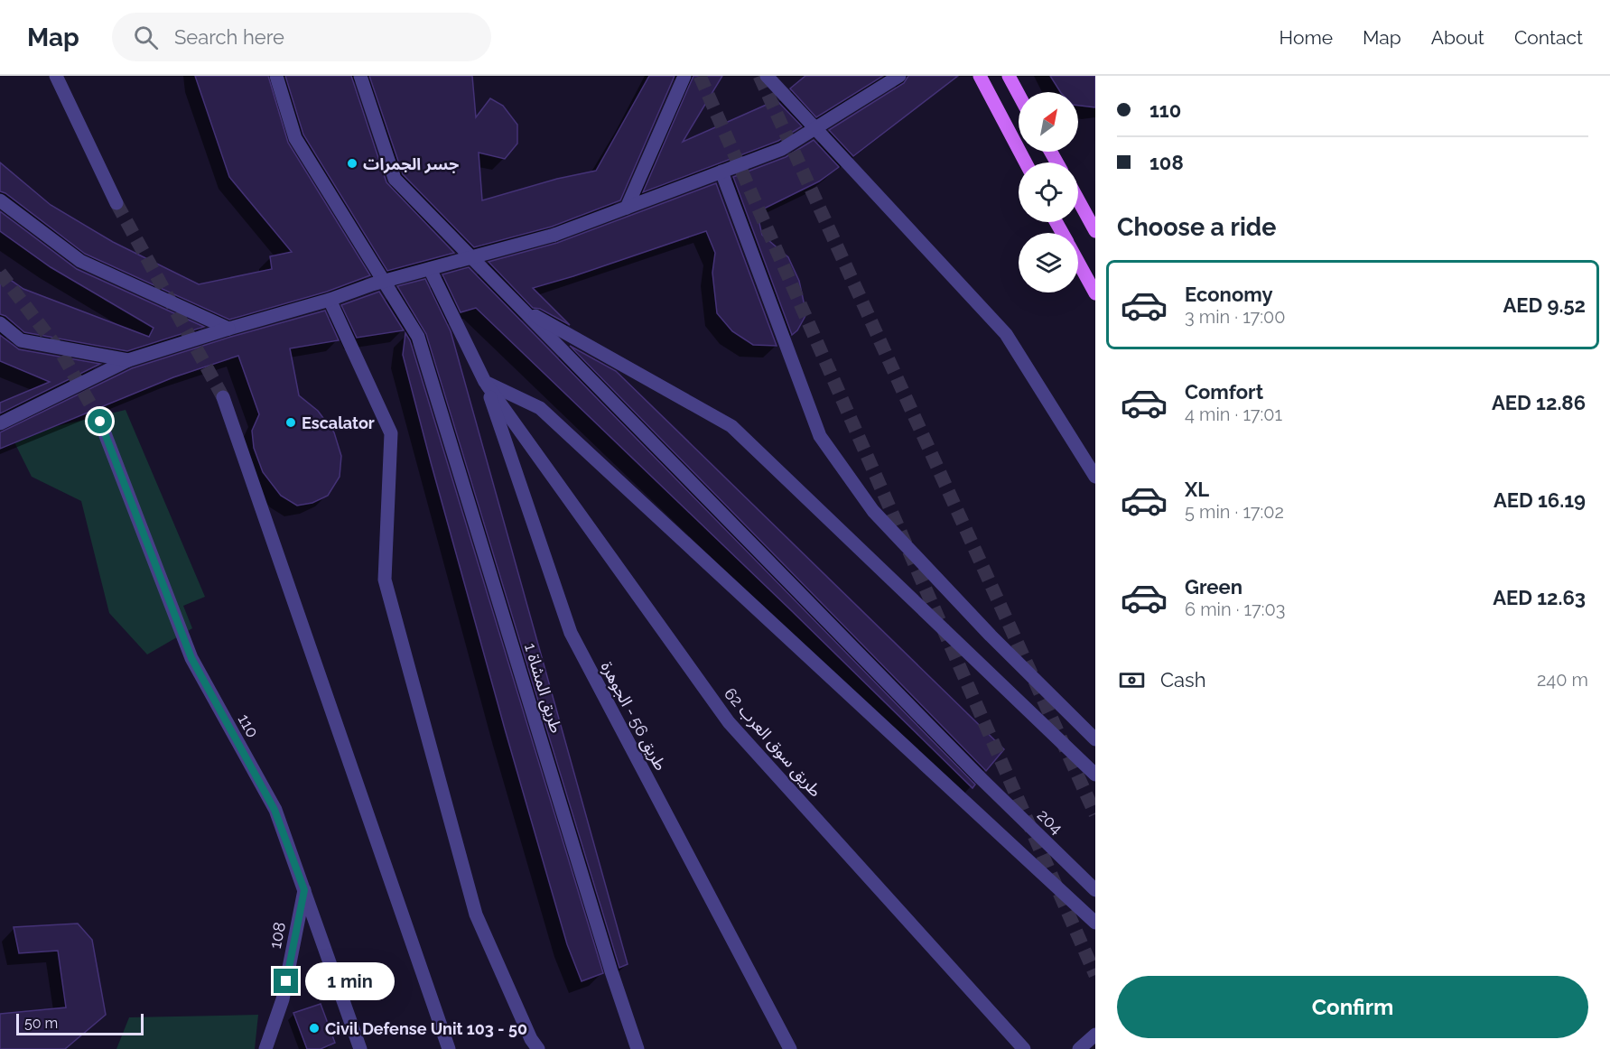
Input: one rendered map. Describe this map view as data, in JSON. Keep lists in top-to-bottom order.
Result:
{
  "streets": {
    "street": [
      "طريق المشاة 1",
      "طريق 56 - الجوهرة",
      "110",
      "طريق سوق العرب 62",
      "204",
      "108"
    ]
  },
  "crossings": [
    ["طريق 56 - الجوهرة", "طريق سوق العرب 62"],
    ["110", "108"]
  ],
  "places": ["جسر الجمرات", "Escalator", "Civil Defense Unit 103 - 50"],
  "scale_bar": "50 m",
  "north": "top right",
  "page": {
    "header": "Map",
    "search": "Search here",
    "nav": [
      "Home",
      "Map",
      "About",
      "Contact"
    ],
    "banner": ["110", "108"],
    "heading": "Choose a ride",
    "list": [
      {
        "name": "Economy",
        "note": "3 min · 17:00",
        "value": "AED 9.52"
      },
      {
        "name": "Comfort",
        "note": "4 min · 17:01",
        "value": "AED 12.86"
      },
      {
        "name": "XL",
        "note": "5 min · 17:02",
        "value": "AED 16.19"
      },
      {
        "name": "Green",
        "note": "6 min · 17:03",
        "value": "AED 12.63"
      }
    ],
    "pay": ["Cash", "240 m"],
    "bubble": "1 min",
    "buttons": "Confirm",
    "scale": "50 m"
  }
}
